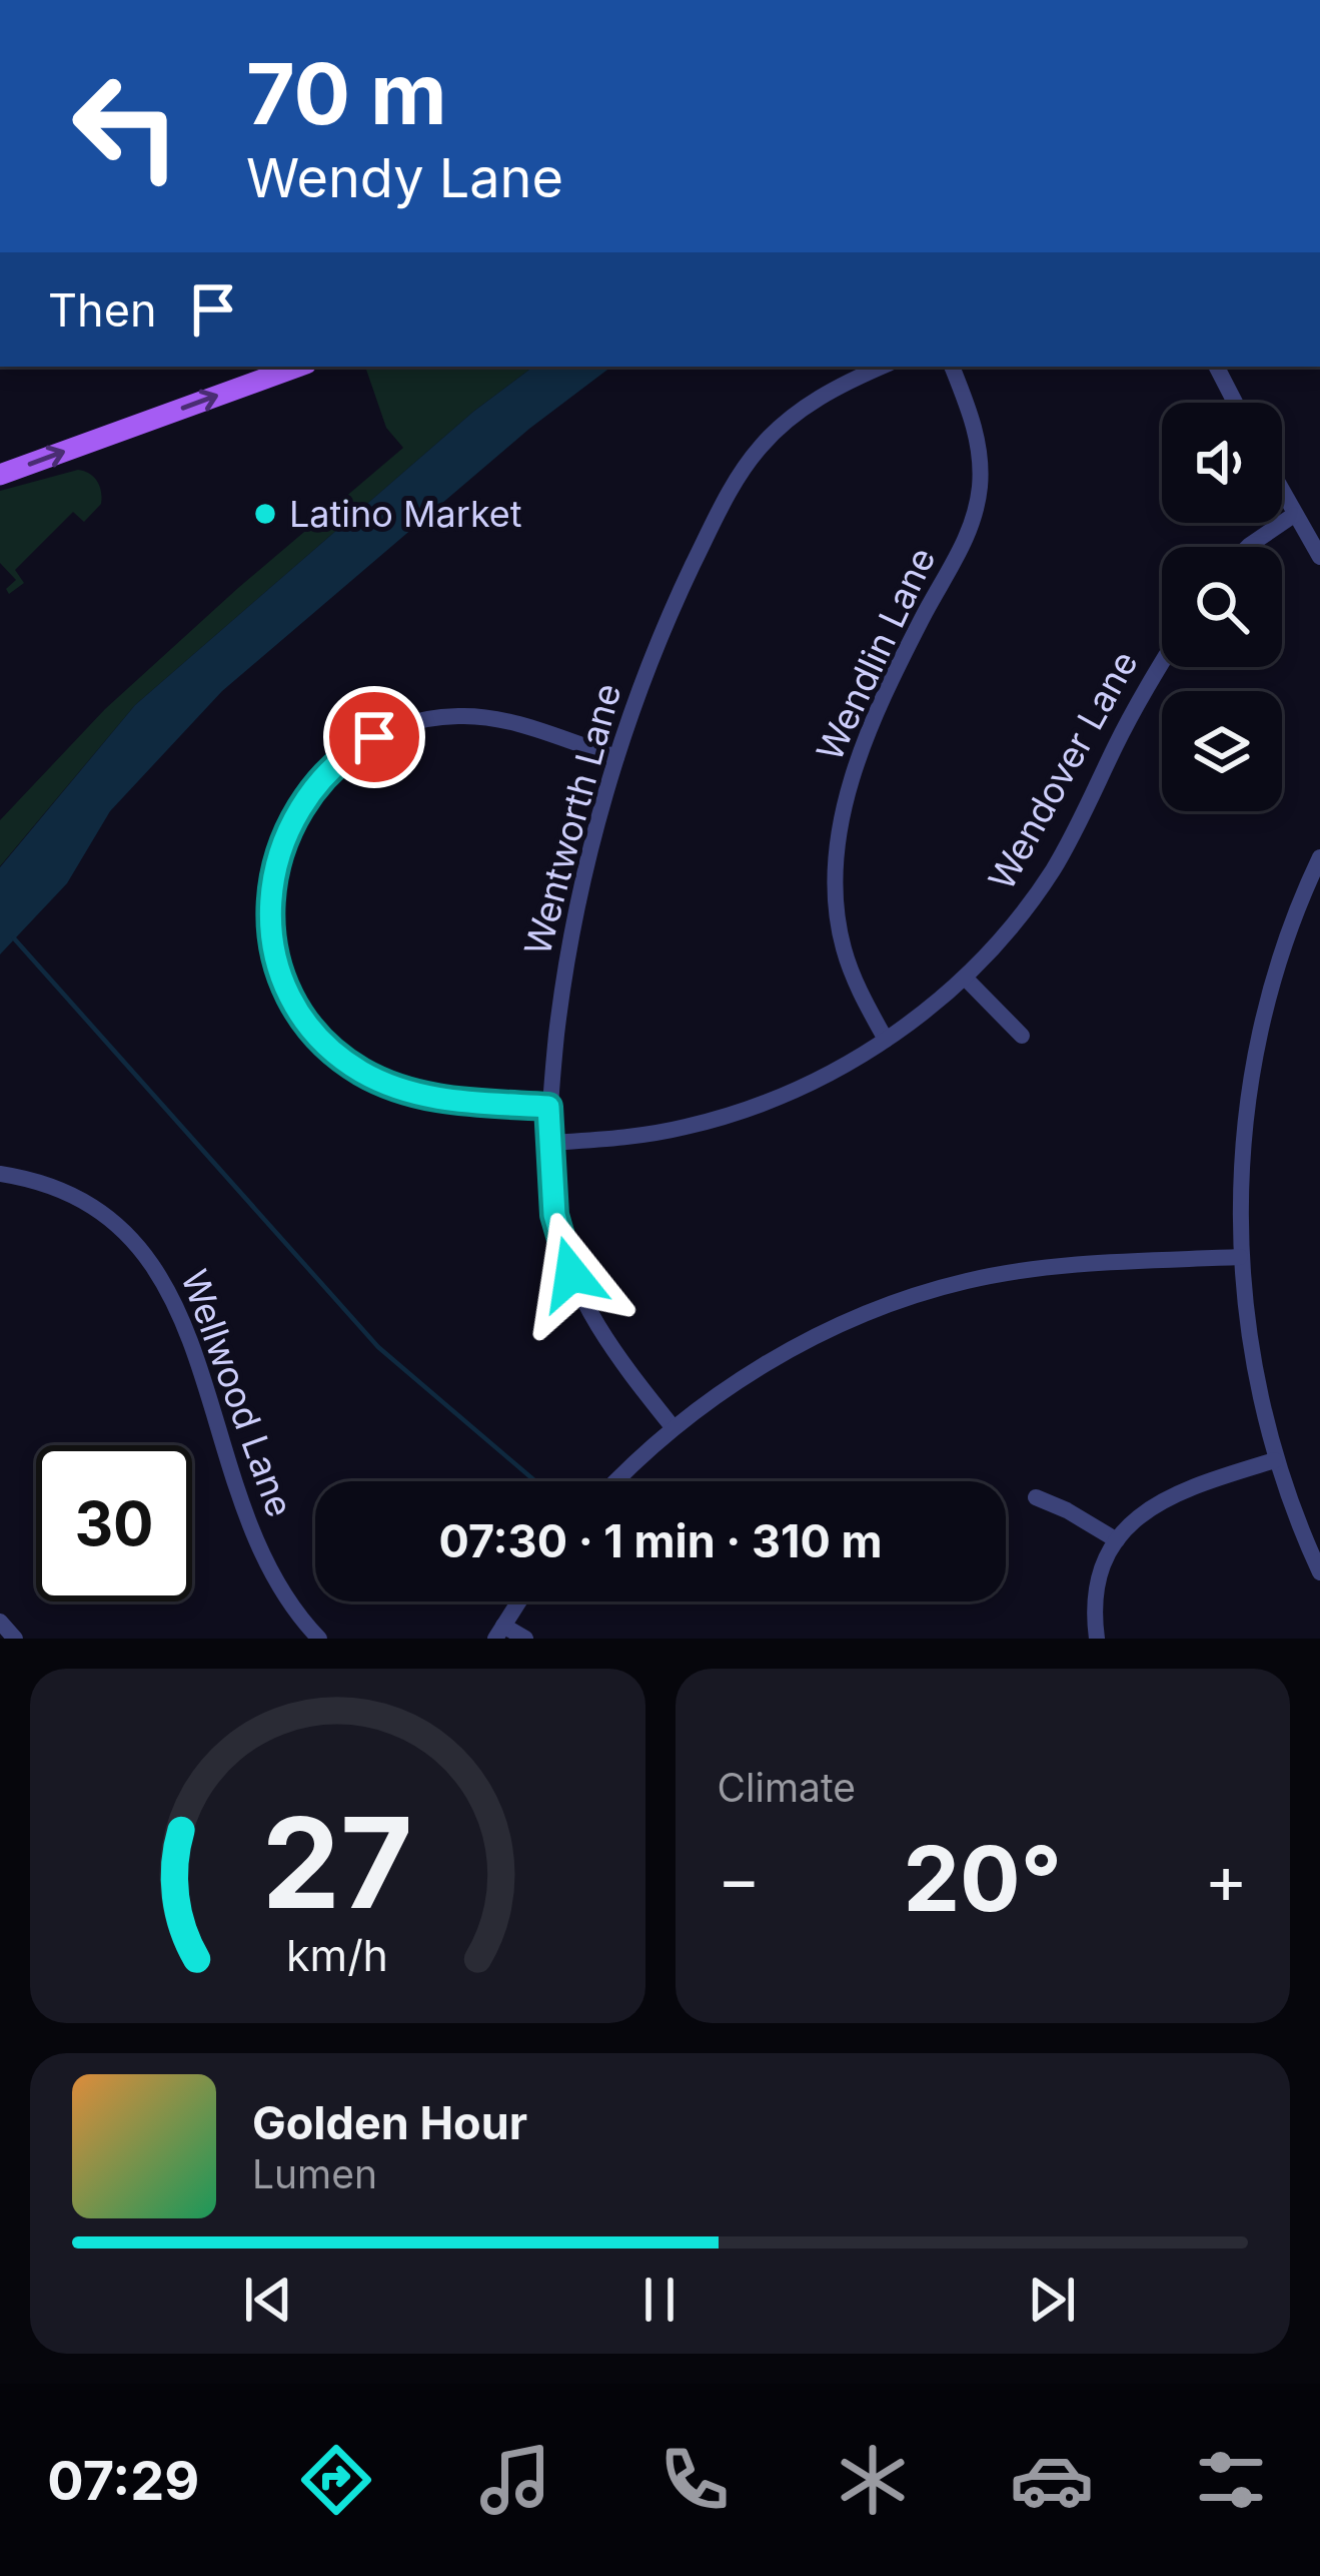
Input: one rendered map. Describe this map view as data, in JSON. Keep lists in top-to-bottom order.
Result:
{
  "streets": {
    "street": [
      "Wendlin Lane",
      "Wendover Lane",
      "Wentworth Lane",
      "Wellwood Lane"
    ]
  },
  "crossings": [
    ["Wendlin Lane", "Wendover Lane"],
    ["Wendover Lane", "Wentworth Lane"]
  ],
  "places": ["Latino Market"],
  "page": {
    "turn": ["70 m", "Wendy Lane"],
    "then": "Then",
    "limit": "30",
    "trip": "07:30 · 1 min · 310 m",
    "tile": "Climate",
    "heat": ["−", "20°", "+"],
    "song": ["Golden Hour", "Lumen"],
    "tabs": "07:29",
    "gauge": ["27", "km/h"]
  }
}
